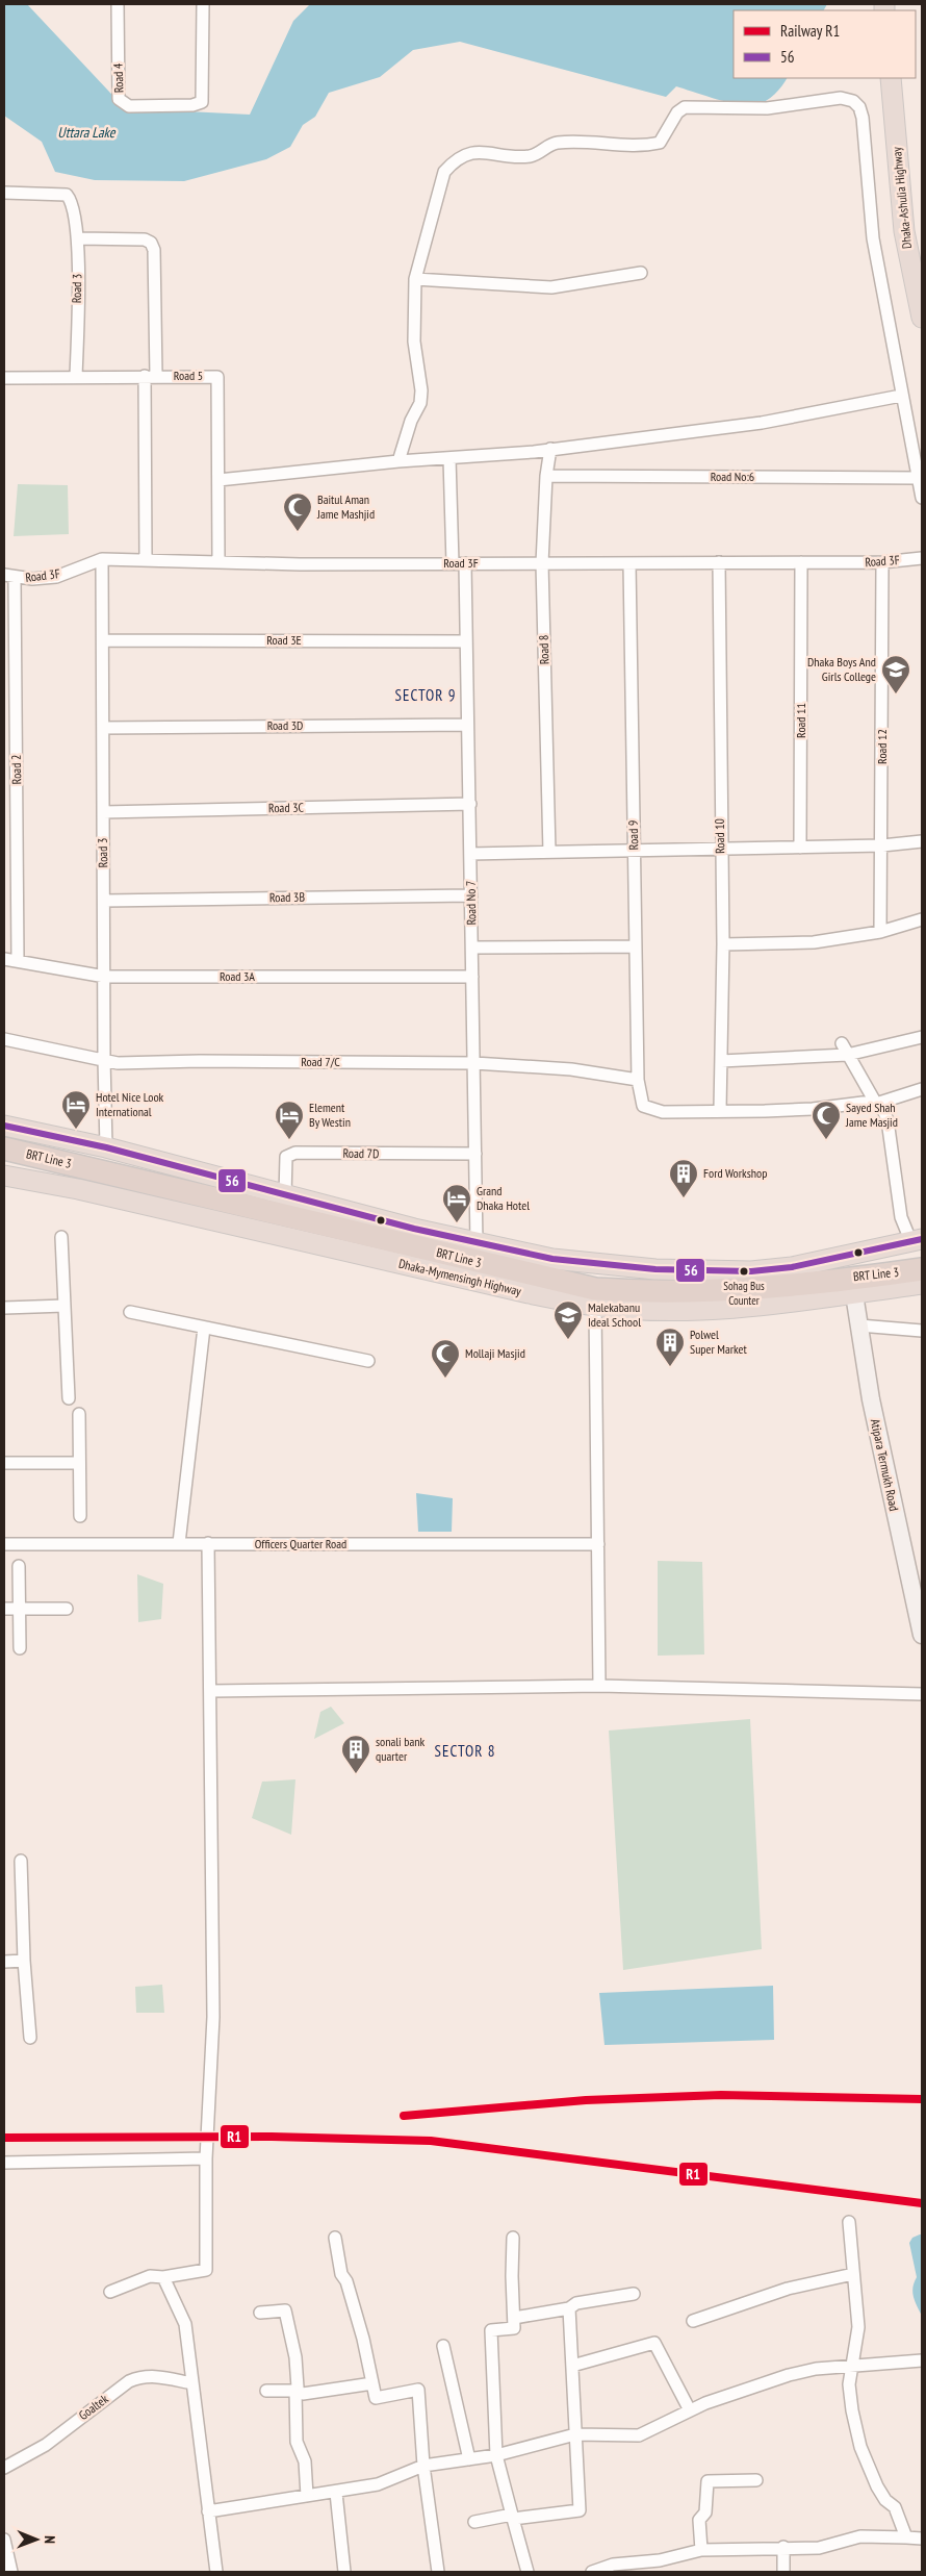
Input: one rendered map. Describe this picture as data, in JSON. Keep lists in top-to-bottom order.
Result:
{
  "streets": {
    "highway": ["Dhaka-Ashulia Highway", "BRT Line 3", "Dhaka-Mymensingh Highway"],
    "main road": ["Atipara Termukh Road"],
    "street": [
      "Road 4",
      "Road 3",
      "Road 5",
      "Road No:6",
      "Road 3F",
      "Road 3E",
      "Road 8",
      "Road 11",
      "Road 3D",
      "Road 12",
      "Road 2",
      "Road 3C",
      "Road 9",
      "Road 10",
      "Road 3B",
      "Road No 7",
      "Road 3A",
      "Road 7/C",
      "Road 7D",
      "Officers Quarter Road",
      "Goaltek"
    ]
  },
  "crossings": [
    ["Road 3", "Road 5"],
    ["Road 3", "Road 3F"],
    ["Road 3", "Road 3E"],
    ["Road 3", "Road 3D"],
    ["Road 3", "Road 3C"],
    ["Road 3", "Road 3B"],
    ["Road 3", "Road 3A"],
    ["Road 3", "Road 7/C"],
    ["Road 5", "Road 3F"],
    ["Road No:6", "Road 8"],
    ["Road 3F", "Road 8"],
    ["Road 3F", "Road 11"],
    ["Road 3F", "Road 12"],
    ["Road 3F", "Road 2"],
    ["Road 3F", "Road 9"],
    ["Road 3F", "Road 10"],
    ["Road 3F", "Road No 7"],
    ["Road 3E", "Road No 7"],
    ["Road 3D", "Road No 7"],
    ["Road 2", "Road 3A"],
    ["Road 3C", "Road No 7"],
    ["Road 9", "Road 10"],
    ["Road 9", "Road 7/C"],
    ["Road 3B", "Road No 7"],
    ["Road No 7", "Road 3A"],
    ["Road No 7", "Road 7/C"],
    ["Road No 7", "Road 7D"],
    ["Dhaka-Mymensingh Highway", "Atipara Termukh Road"]
  ],
  "districts": ["SECTOR 9", "SECTOR 8"],
  "water": ["Uttara Lake"],
  "places": {
    "mosque": ["Baitul Aman Jame Mashjid", "Sayed Shah Jame Masjid", "Mollaji Masjid"],
    "school or university": ["Dhaka Boys And Girls College", "Malekabanu Ideal School"],
    "hotel": ["Hotel Nice Look International", "Element By Westin", "Grand Dhaka Hotel"],
    "building": ["Ford Workshop", "Polwel Super Market", "sonali bank quarter"],
    "other": ["Sohag Bus Counter"]
  },
  "lines": ["transit line 56", "rail line R1"],
  "legend": ["Railway R1", "56"],
  "north": "right"
}
